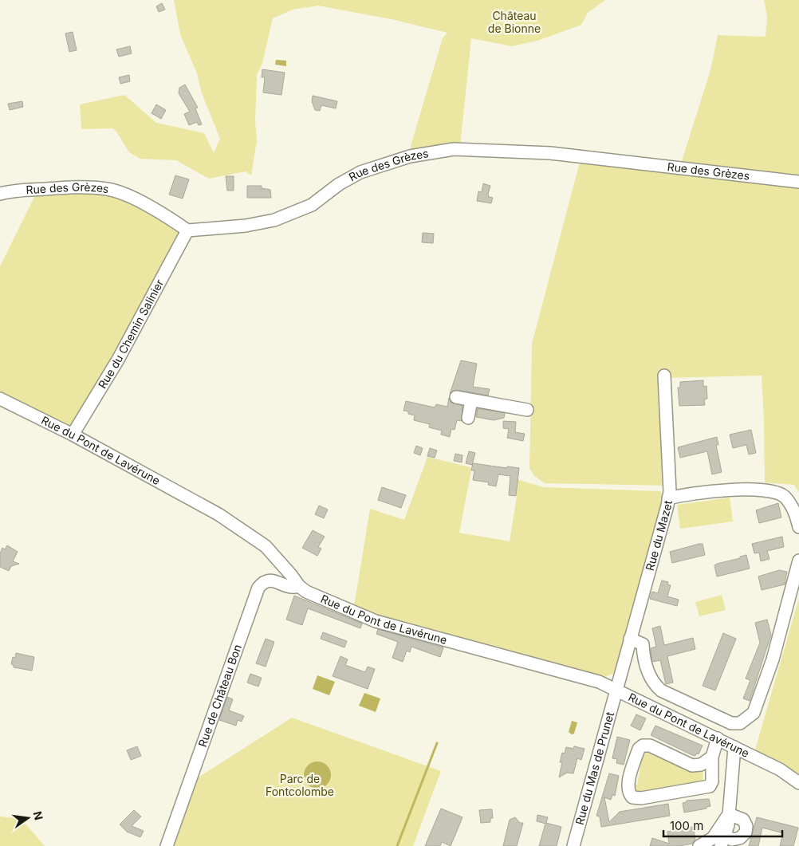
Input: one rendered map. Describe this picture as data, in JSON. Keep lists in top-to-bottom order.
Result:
{
  "streets": {
    "street": [
      "Rue des Grèzes",
      "Rue du Chemin Salinier",
      "Rue du Pont de Lavérune",
      "Rue du Mazet",
      "Rue de Château Bon",
      "Rue du Mas de Prunet"
    ]
  },
  "crossings": [
    ["Rue des Grèzes", "Rue du Chemin Salinier"],
    ["Rue du Chemin Salinier", "Rue du Pont de Lavérune"],
    ["Rue du Pont de Lavérune", "Rue du Mazet"],
    ["Rue du Pont de Lavérune", "Rue de Château Bon"],
    ["Rue du Pont de Lavérune", "Rue du Mas de Prunet"],
    ["Rue du Mazet", "Rue du Mas de Prunet"]
  ],
  "parks": ["Château de Bionne", "Parc de Fontcolombe"],
  "scale_bar": "100 m",
  "north": "right"
}
